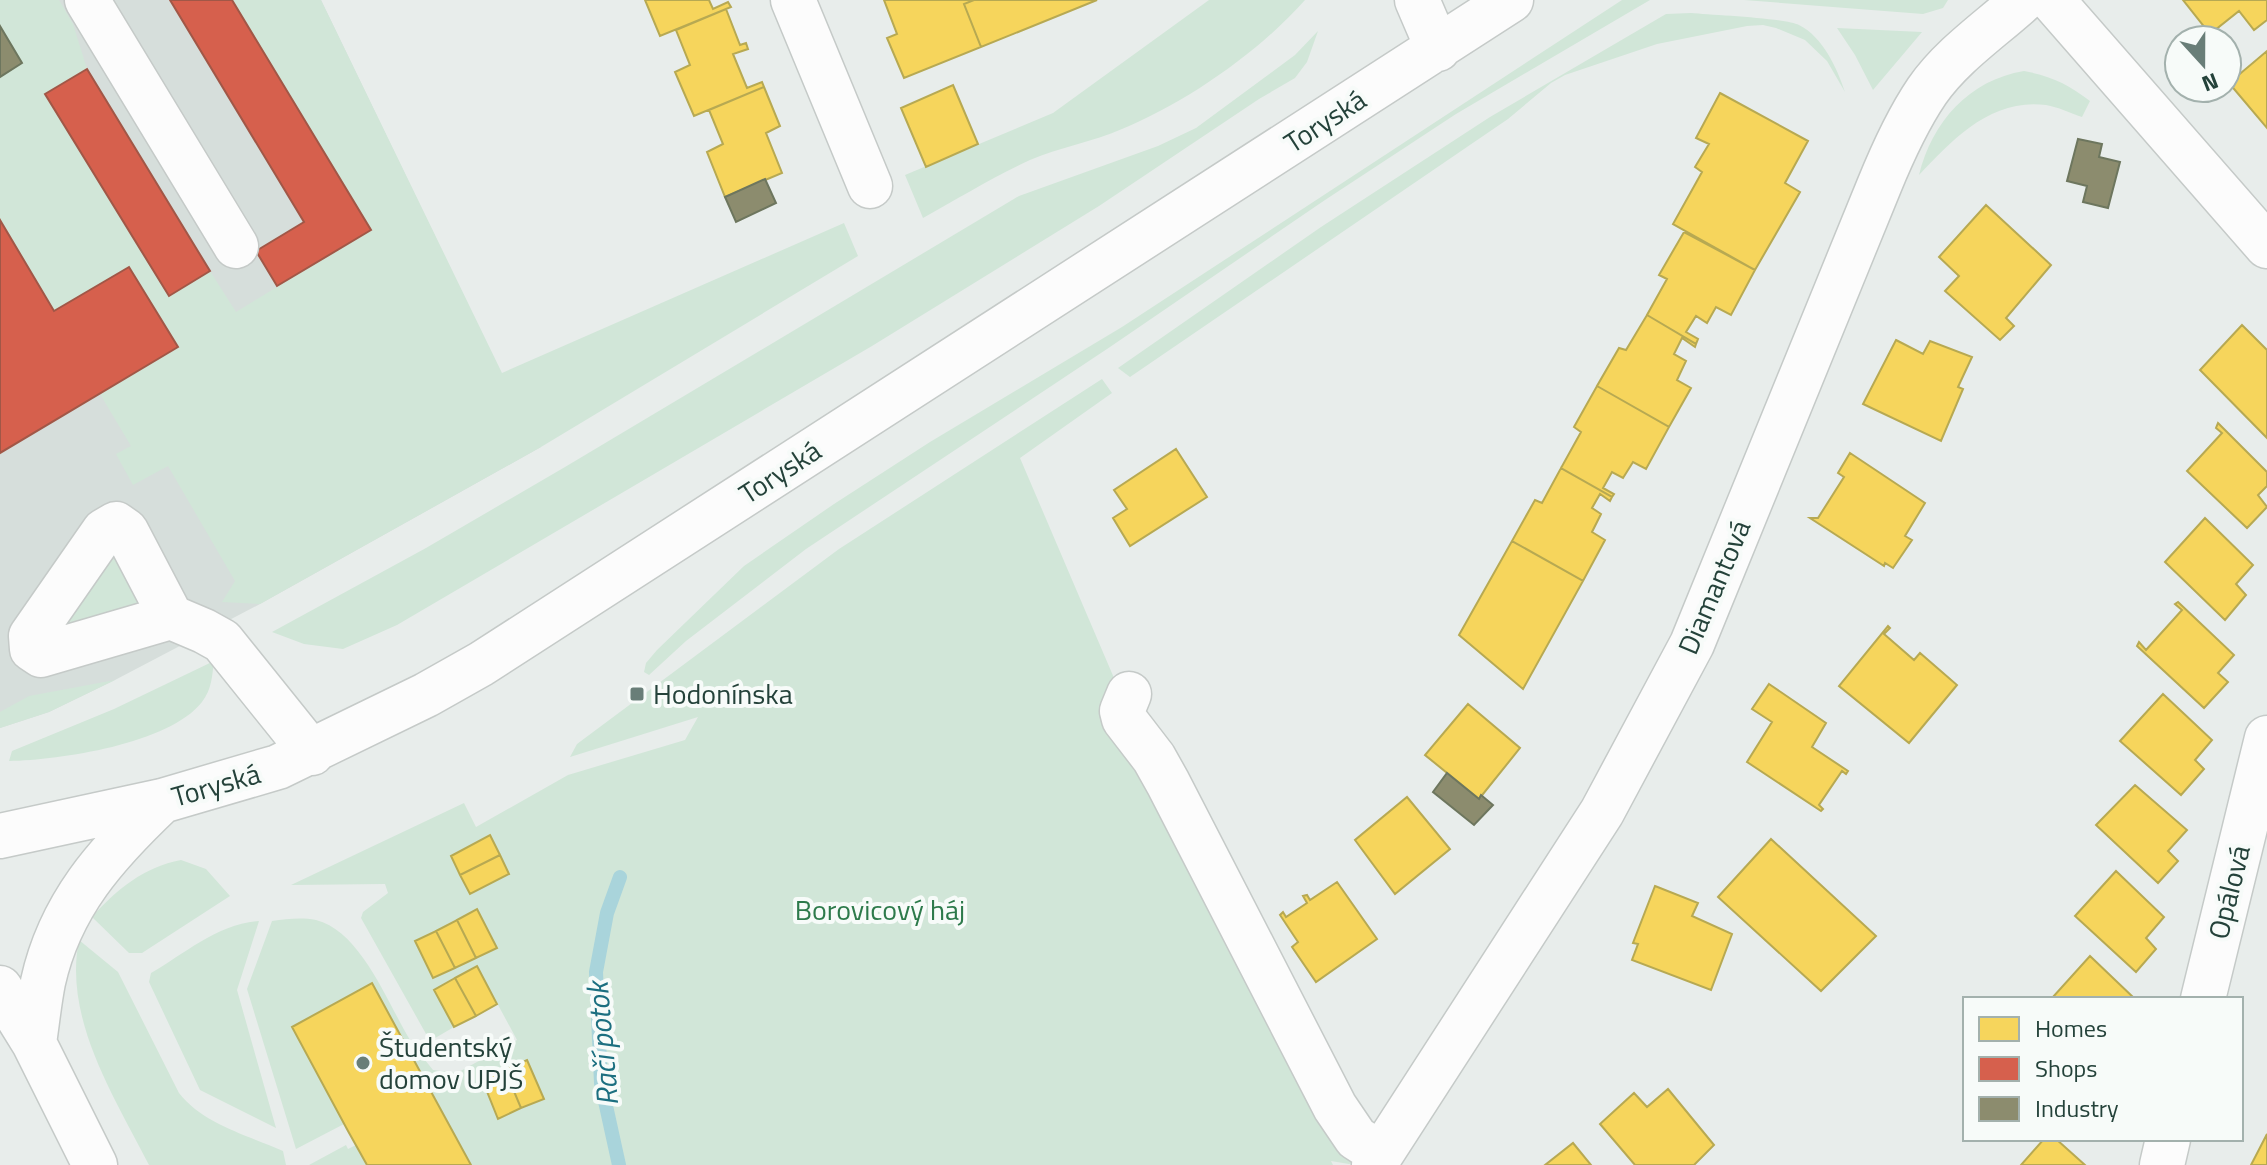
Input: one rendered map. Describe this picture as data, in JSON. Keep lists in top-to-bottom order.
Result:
{
  "streets": {
    "street": ["Toryská", "Diamantová", "Opálová"]
  },
  "water": ["Račí potok"],
  "parks": ["Borovicový háj"],
  "places": {
    "transit": ["Hodonínska"],
    "other": ["Študentský domov UPJŠ"]
  },
  "legend": ["Homes", "Shops", "Industry"],
  "north": "bottom"
}
